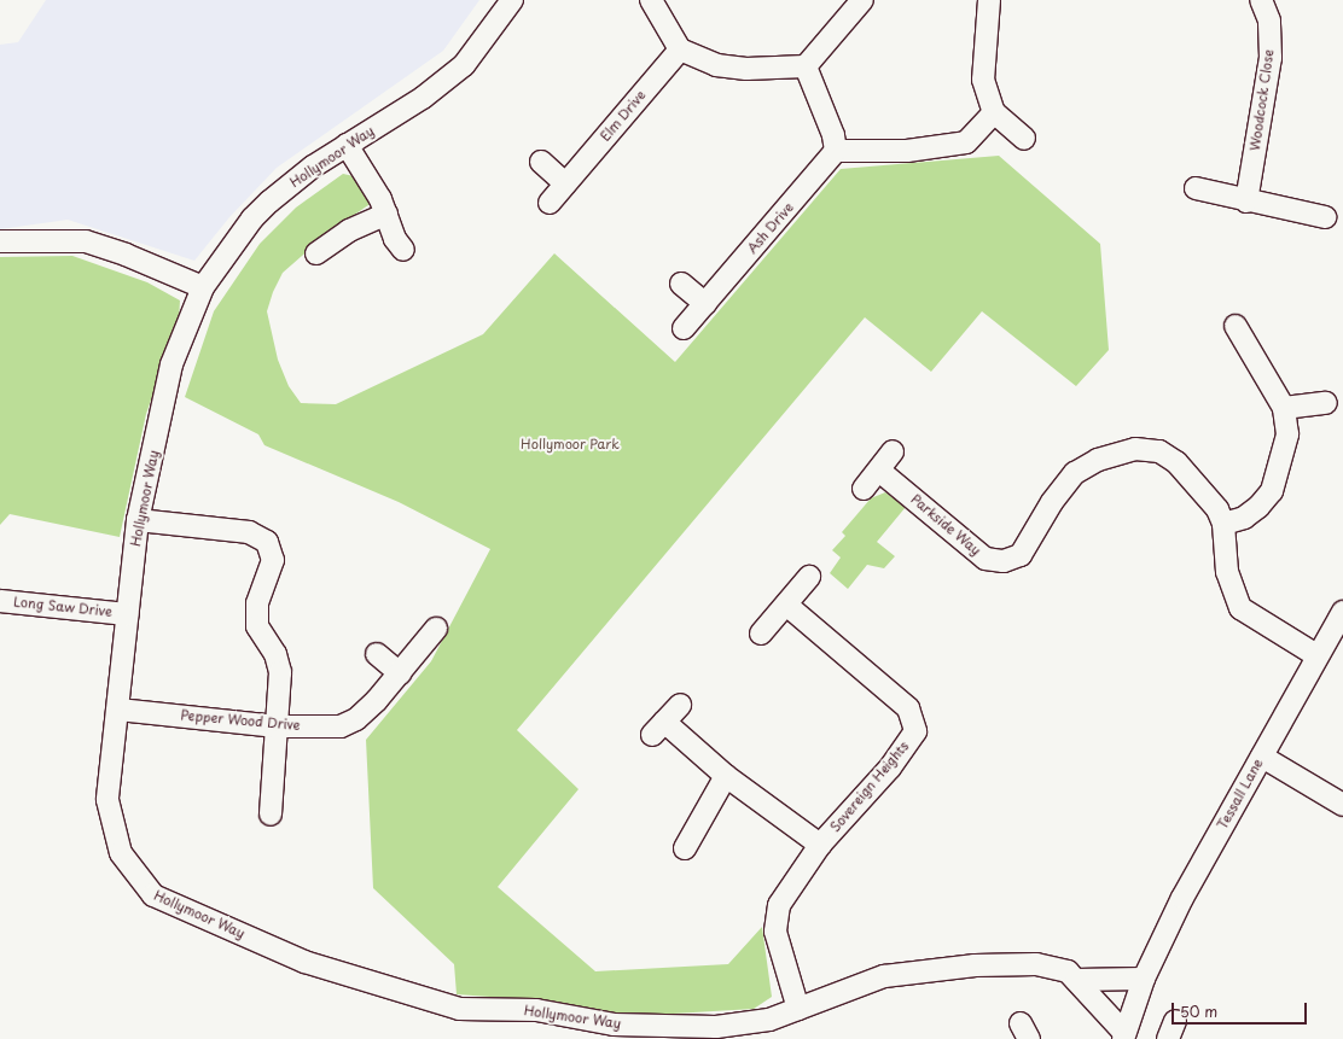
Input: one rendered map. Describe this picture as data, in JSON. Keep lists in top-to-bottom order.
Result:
{
  "streets": {
    "street": [
      "Woodcock Close",
      "Elm Drive",
      "Hollymoor Way",
      "Ash Drive",
      "Parkside Way",
      "Long Saw Drive",
      "Pepper Wood Drive",
      "Sovereign Heights",
      "Tessall Lane"
    ]
  },
  "crossings": [
    ["Hollymoor Way", "Long Saw Drive"],
    ["Hollymoor Way", "Pepper Wood Drive"],
    ["Hollymoor Way", "Sovereign Heights"],
    ["Hollymoor Way", "Tessall Lane"]
  ],
  "parks": ["Hollymoor Park"],
  "scale_bar": "50 m"
}
